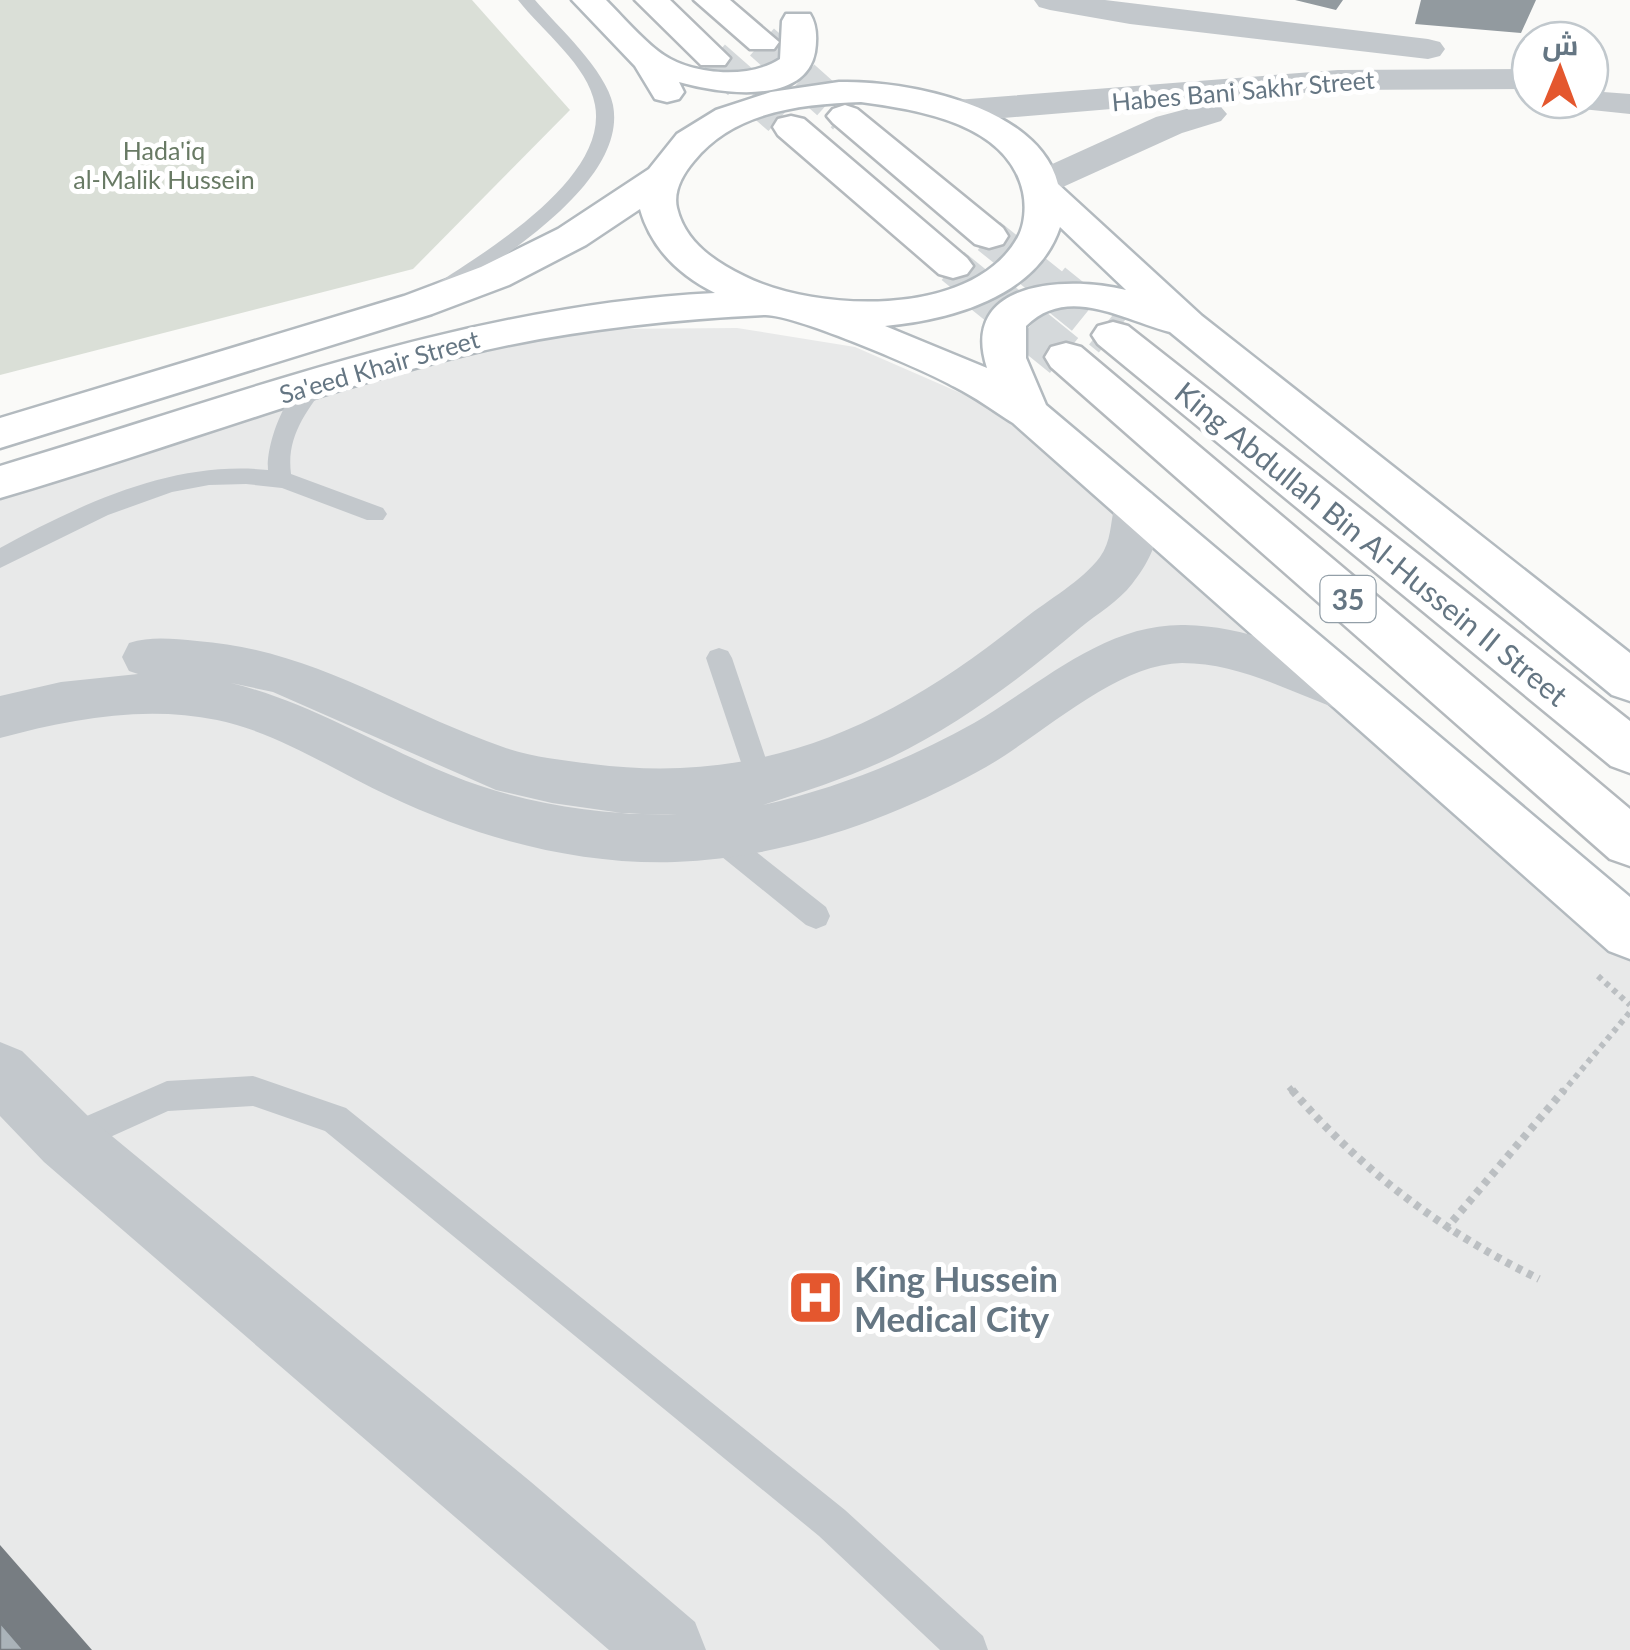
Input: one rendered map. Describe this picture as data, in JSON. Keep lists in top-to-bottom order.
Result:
{
  "streets": {
    "main road": ["Sa'eed Khair Street", "King Abdullah Bin Al-Hussein II Street", "35"],
    "street": ["Habes Bani Sakhr Street"]
  },
  "crossings": [
    ["Habes Bani Sakhr Street", "Sa'eed Khair Street"]
  ],
  "parks": ["Hada'iq al-Malik Hussein"],
  "places": {
    "hospital": ["King Hussein Medical City"]
  },
  "north": "top"
}
